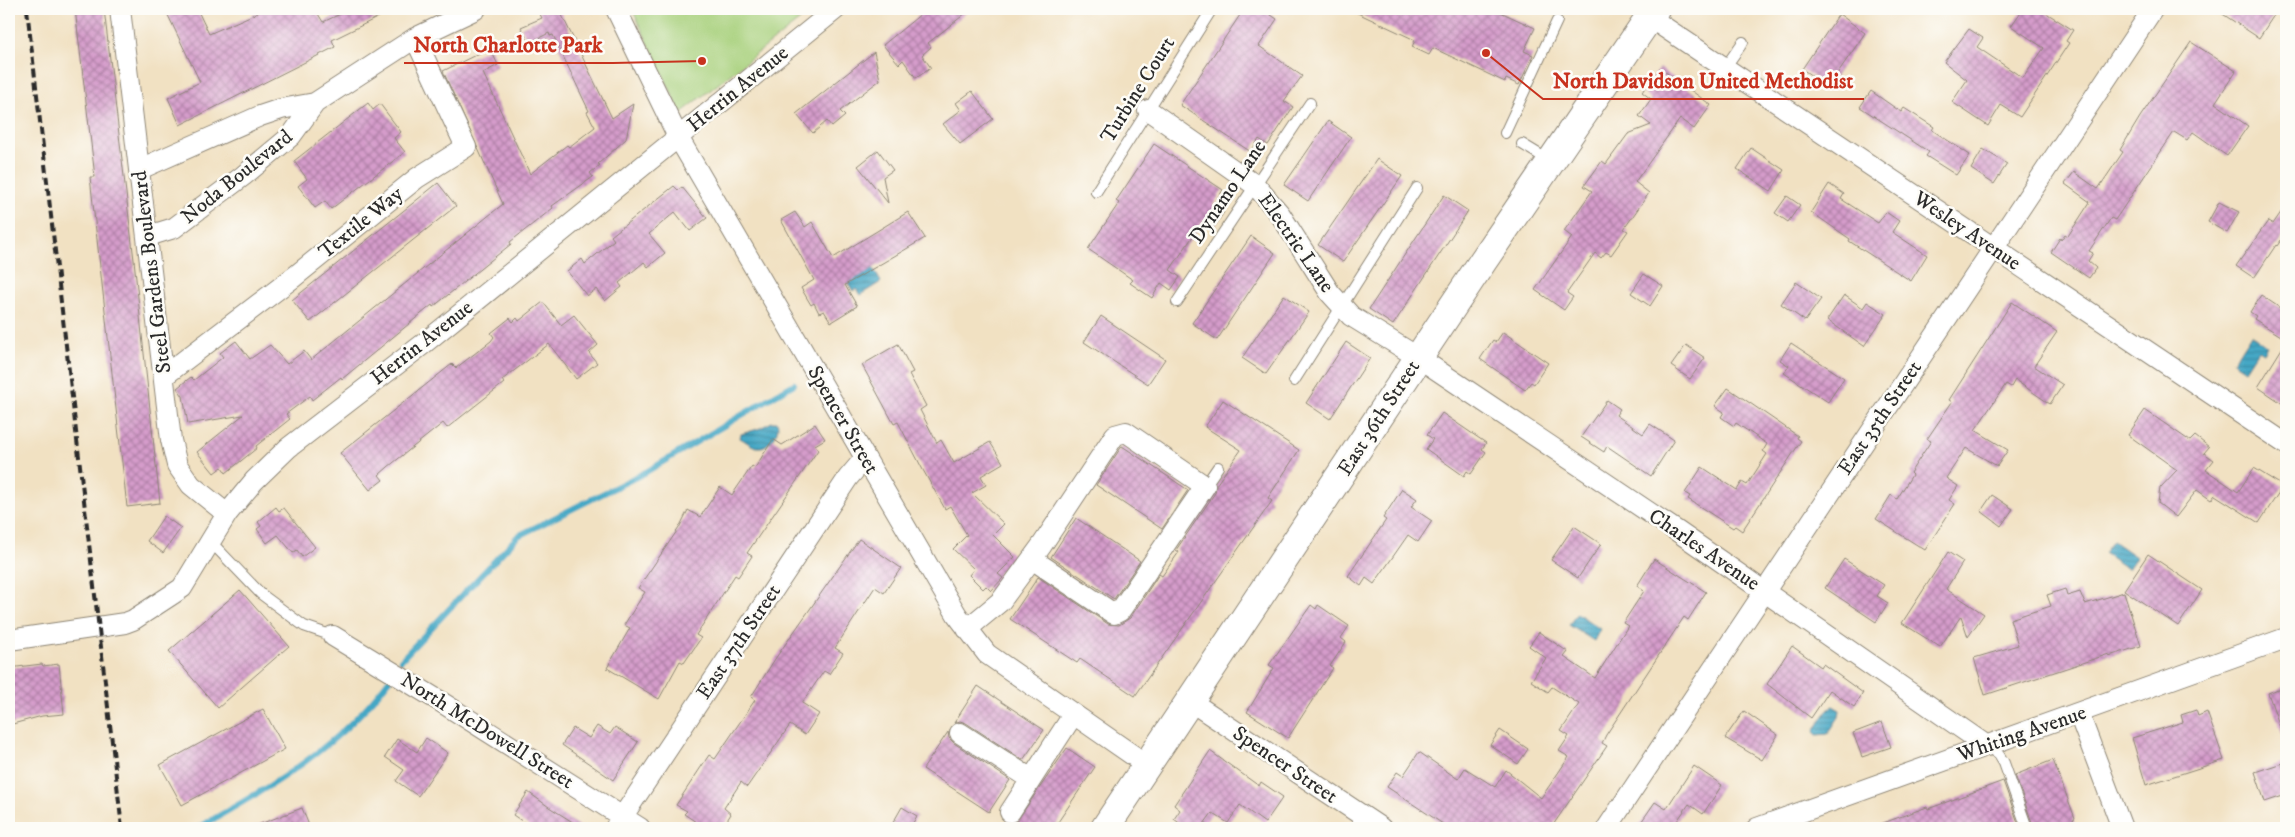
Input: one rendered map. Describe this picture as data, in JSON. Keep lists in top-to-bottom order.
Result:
{
  "streets": {
    "street": [
      "Herrin Avenue",
      "Noda Boulevard",
      "Textile Way",
      "Wesley Avenue",
      "Electric Lane",
      "Steel Gardens Boulevard",
      "East 36th Street",
      "East 35th Street",
      "Spencer Street",
      "Charles Avenue",
      "East 37th Street",
      "North McDowell Street",
      "Whiting Avenue"
    ],
    "lane": ["Turbine Court", "Dynamo Lane"]
  },
  "crossings": [
    ["Herrin Avenue", "Steel Gardens Boulevard"],
    ["Herrin Avenue", "Spencer Street"],
    ["Turbine Court", "Electric Lane"],
    ["Noda Boulevard", "Textile Way"],
    ["Noda Boulevard", "Steel Gardens Boulevard"],
    ["Dynamo Lane", "Electric Lane"],
    ["Textile Way", "Steel Gardens Boulevard"],
    ["Wesley Avenue", "East 36th Street"],
    ["Wesley Avenue", "East 35th Street"],
    ["Electric Lane", "East 36th Street"],
    ["Electric Lane", "Charles Avenue"],
    ["East 36th Street", "Spencer Street"],
    ["East 36th Street", "Charles Avenue"],
    ["East 35th Street", "Charles Avenue"],
    ["Spencer Street", "East 37th Street"],
    ["Charles Avenue", "Whiting Avenue"],
    ["East 37th Street", "North McDowell Street"]
  ],
  "places": ["North Davidson United Methodist", "North Charlotte Park"]
}
